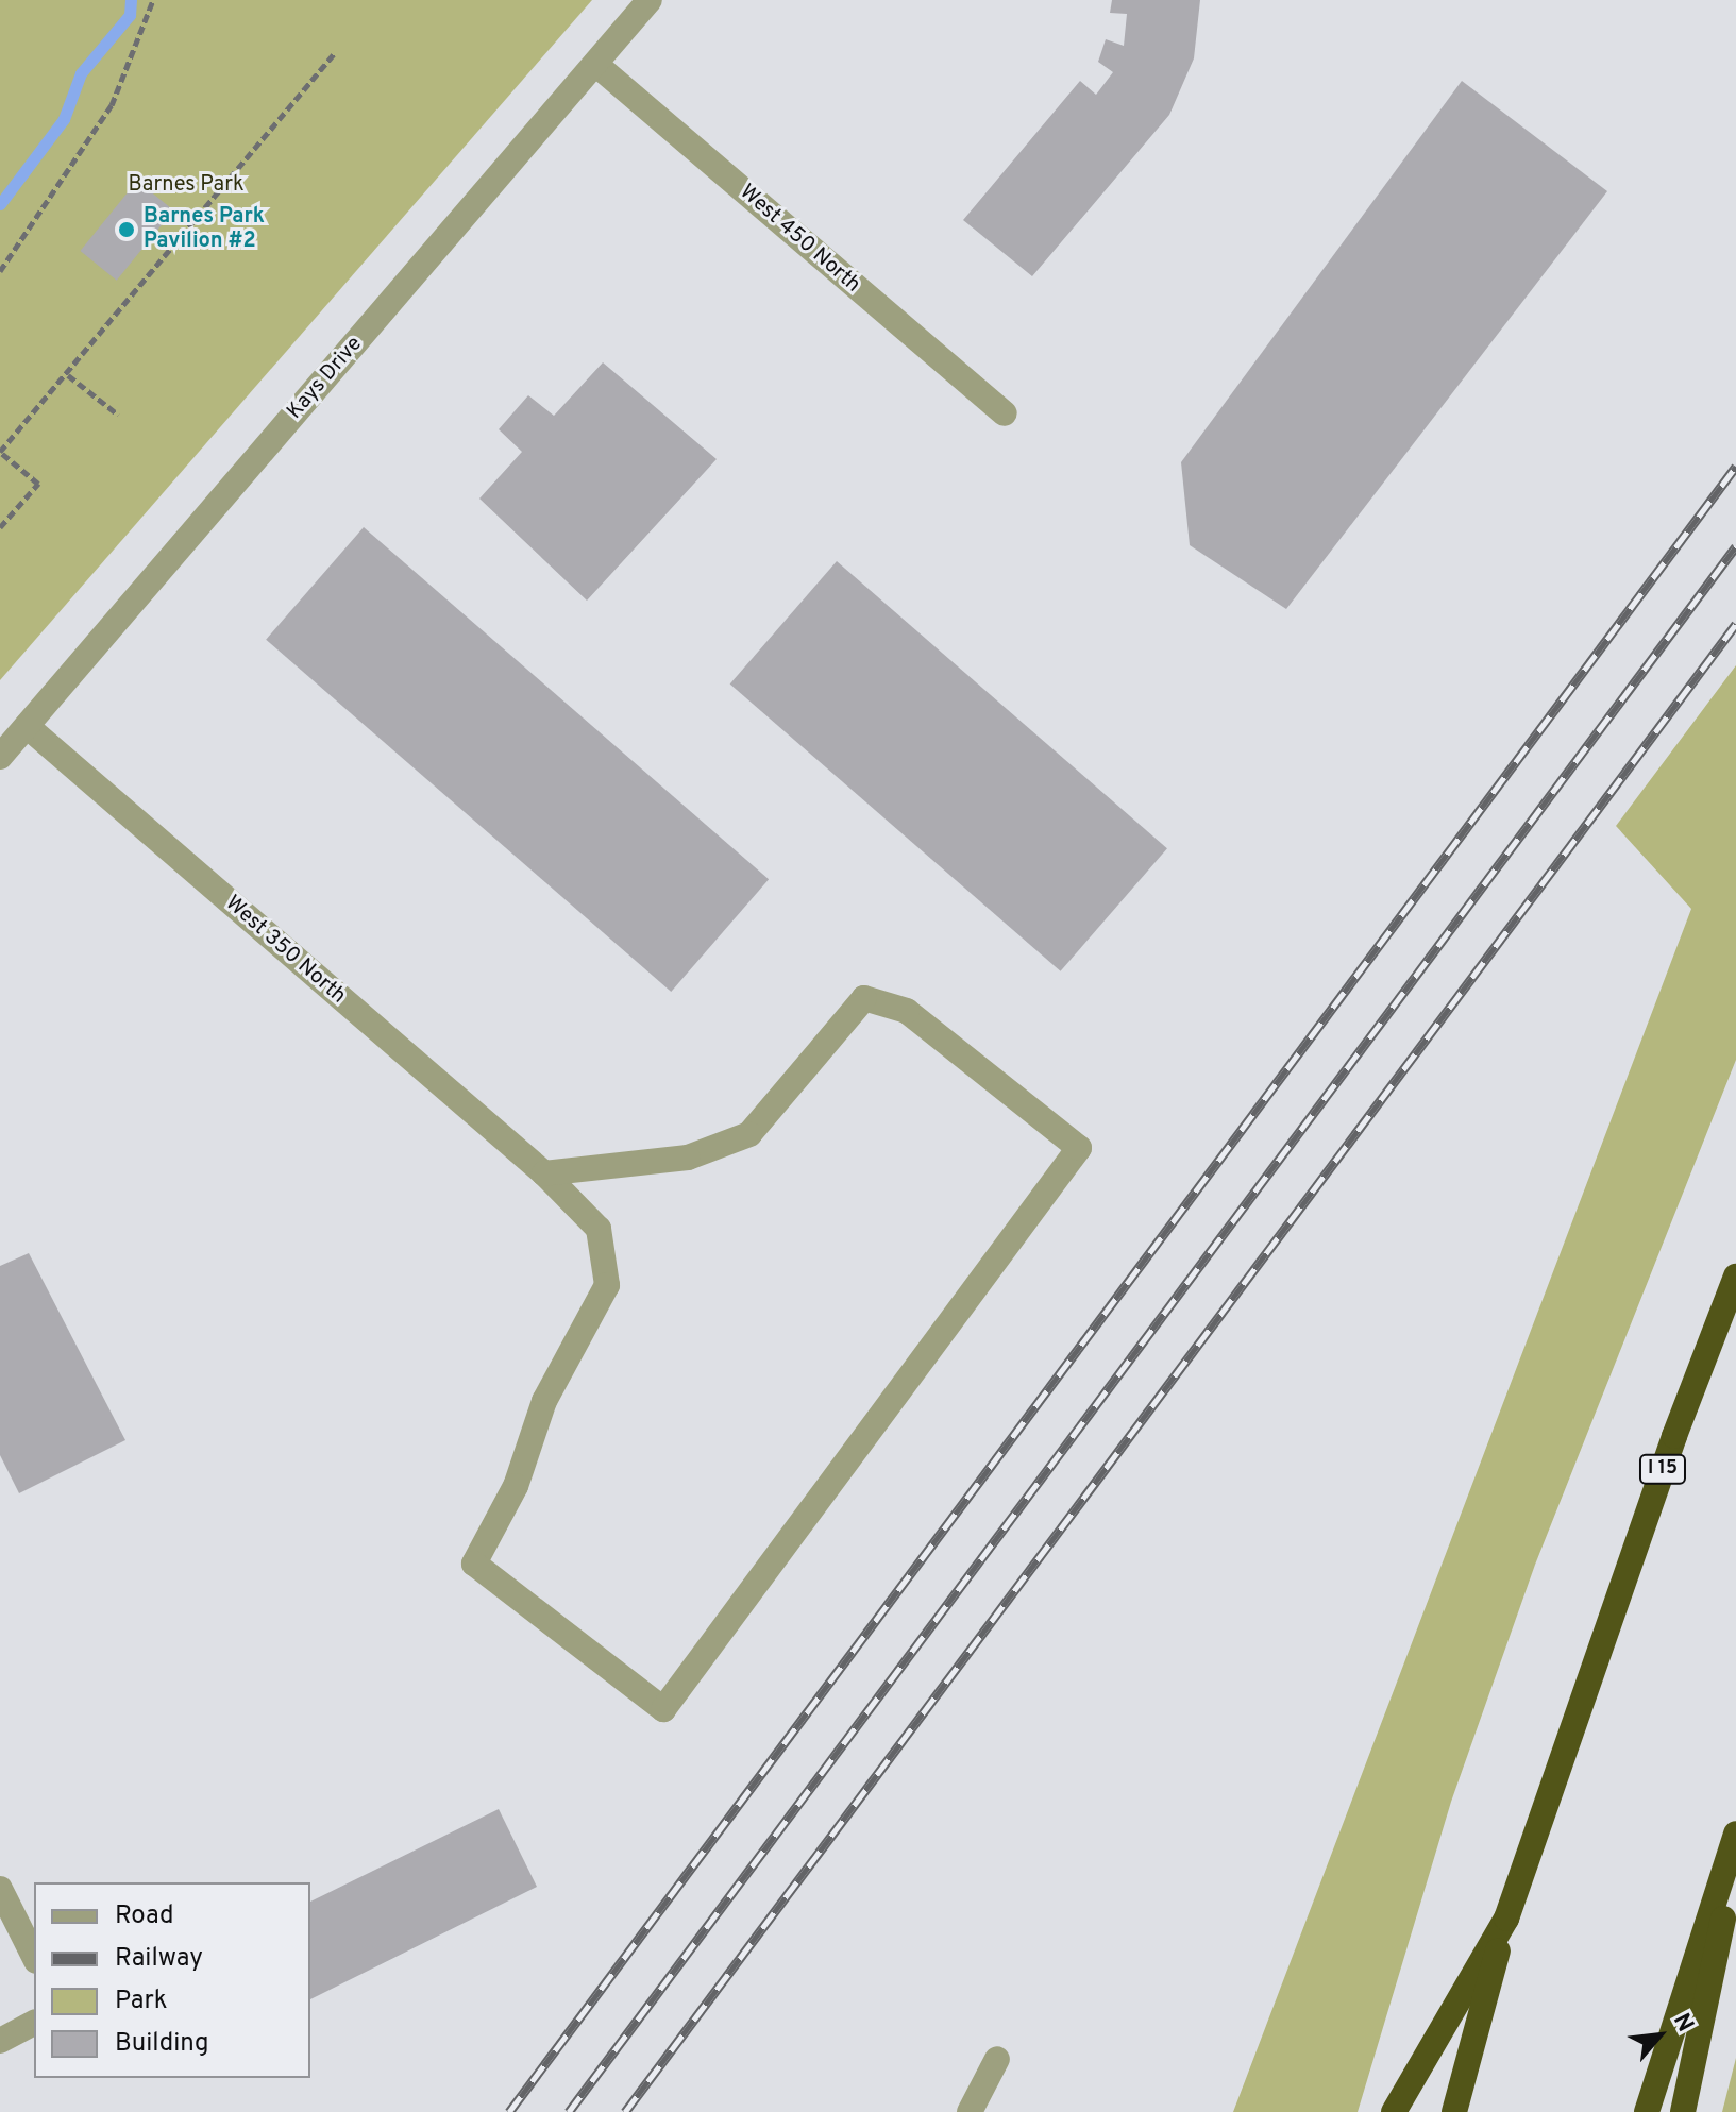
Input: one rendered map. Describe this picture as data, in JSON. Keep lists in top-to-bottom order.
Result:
{
  "streets": {
    "highway": ["I 15"],
    "street": ["West 450 North", "Kays Drive", "West 350 North"]
  },
  "crossings": [
    ["West 450 North", "Kays Drive"],
    ["Kays Drive", "West 350 North"]
  ],
  "parks": ["Barnes Park"],
  "places": ["Barnes Park Pavilion #2"],
  "legend": [
    "Road",
    "Railway",
    "Park",
    "Building"
  ],
  "north": "top right"
}
